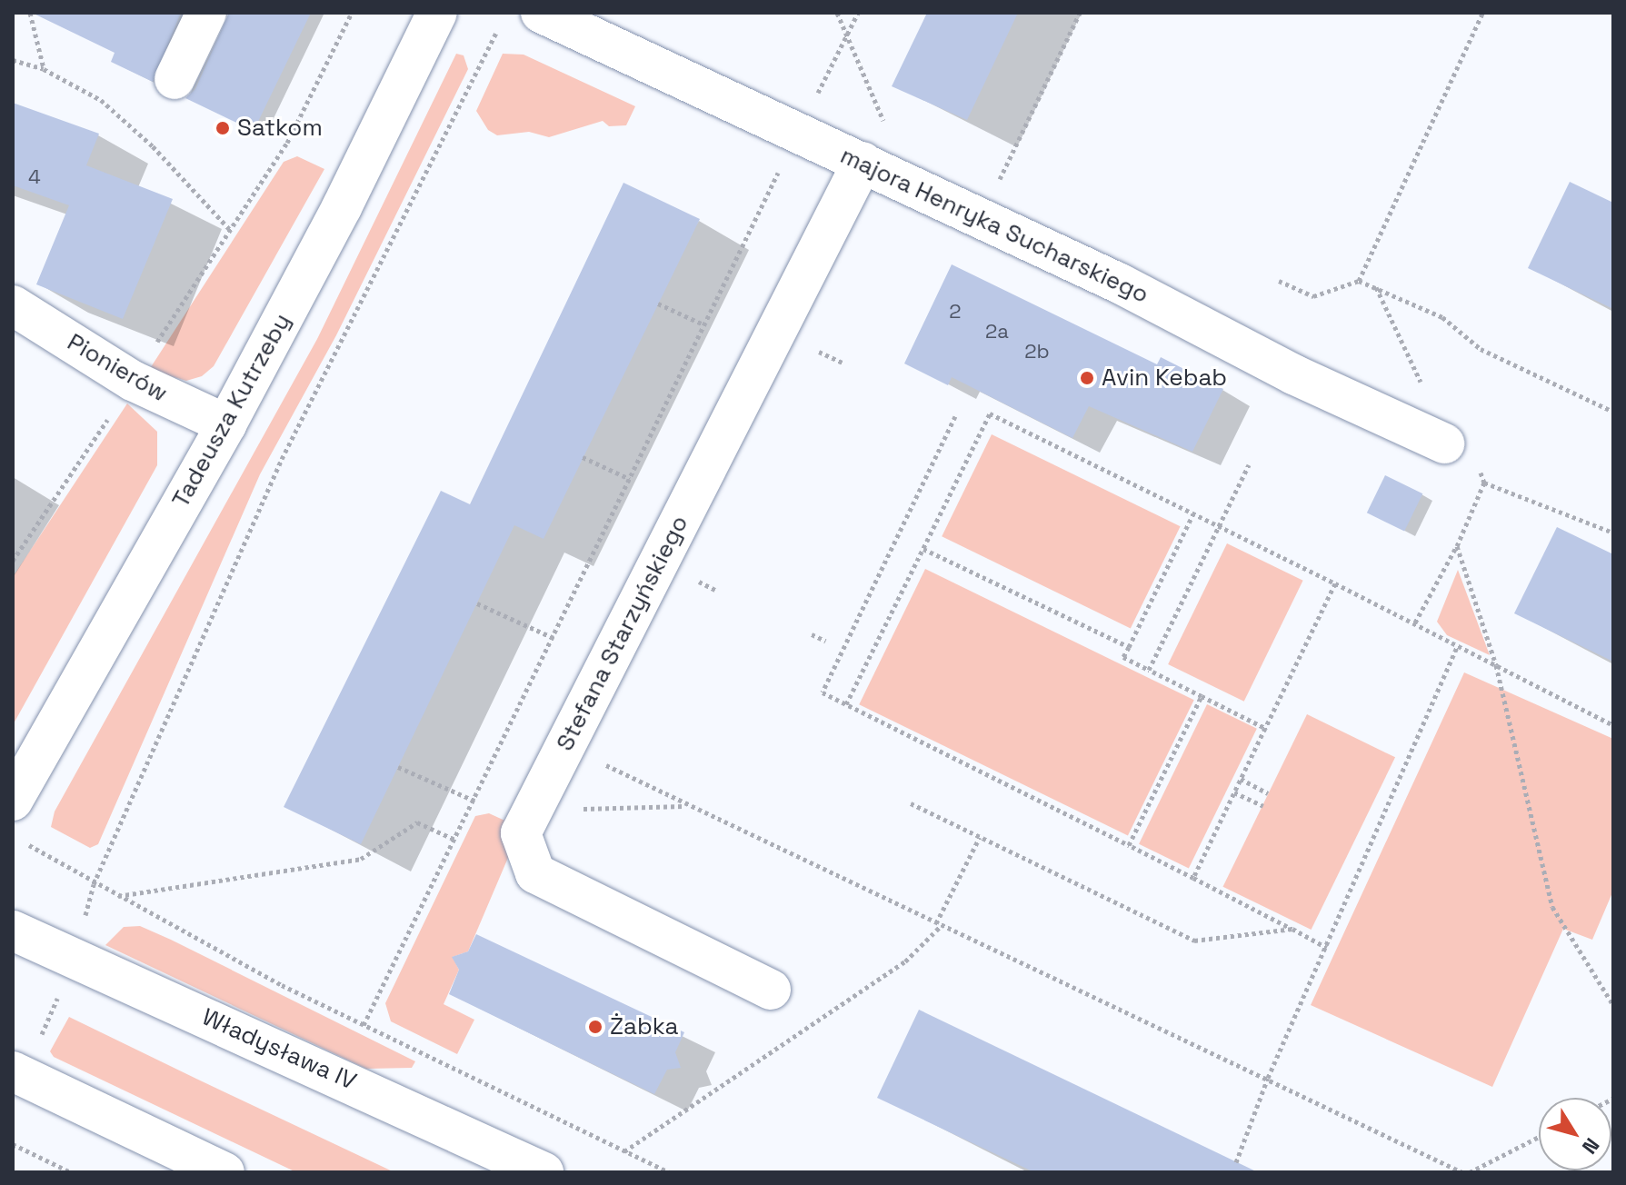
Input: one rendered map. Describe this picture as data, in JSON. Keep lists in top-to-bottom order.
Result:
{
  "streets": {
    "street": [
      "majora Henryka Sucharskiego",
      "Pionierów",
      "Tadeusza Kutrzeby",
      "Stefana Starzyńskiego",
      "Władysława IV"
    ]
  },
  "crossings": [
    ["majora Henryka Sucharskiego", "Stefana Starzyńskiego"],
    ["Pionierów", "Tadeusza Kutrzeby"]
  ],
  "places": ["Satkom", "Avin Kebab", "Żabka"],
  "house_numbers": [
    "4",
    "2",
    "2a",
    "2b"
  ],
  "north": "bottom right"
}
